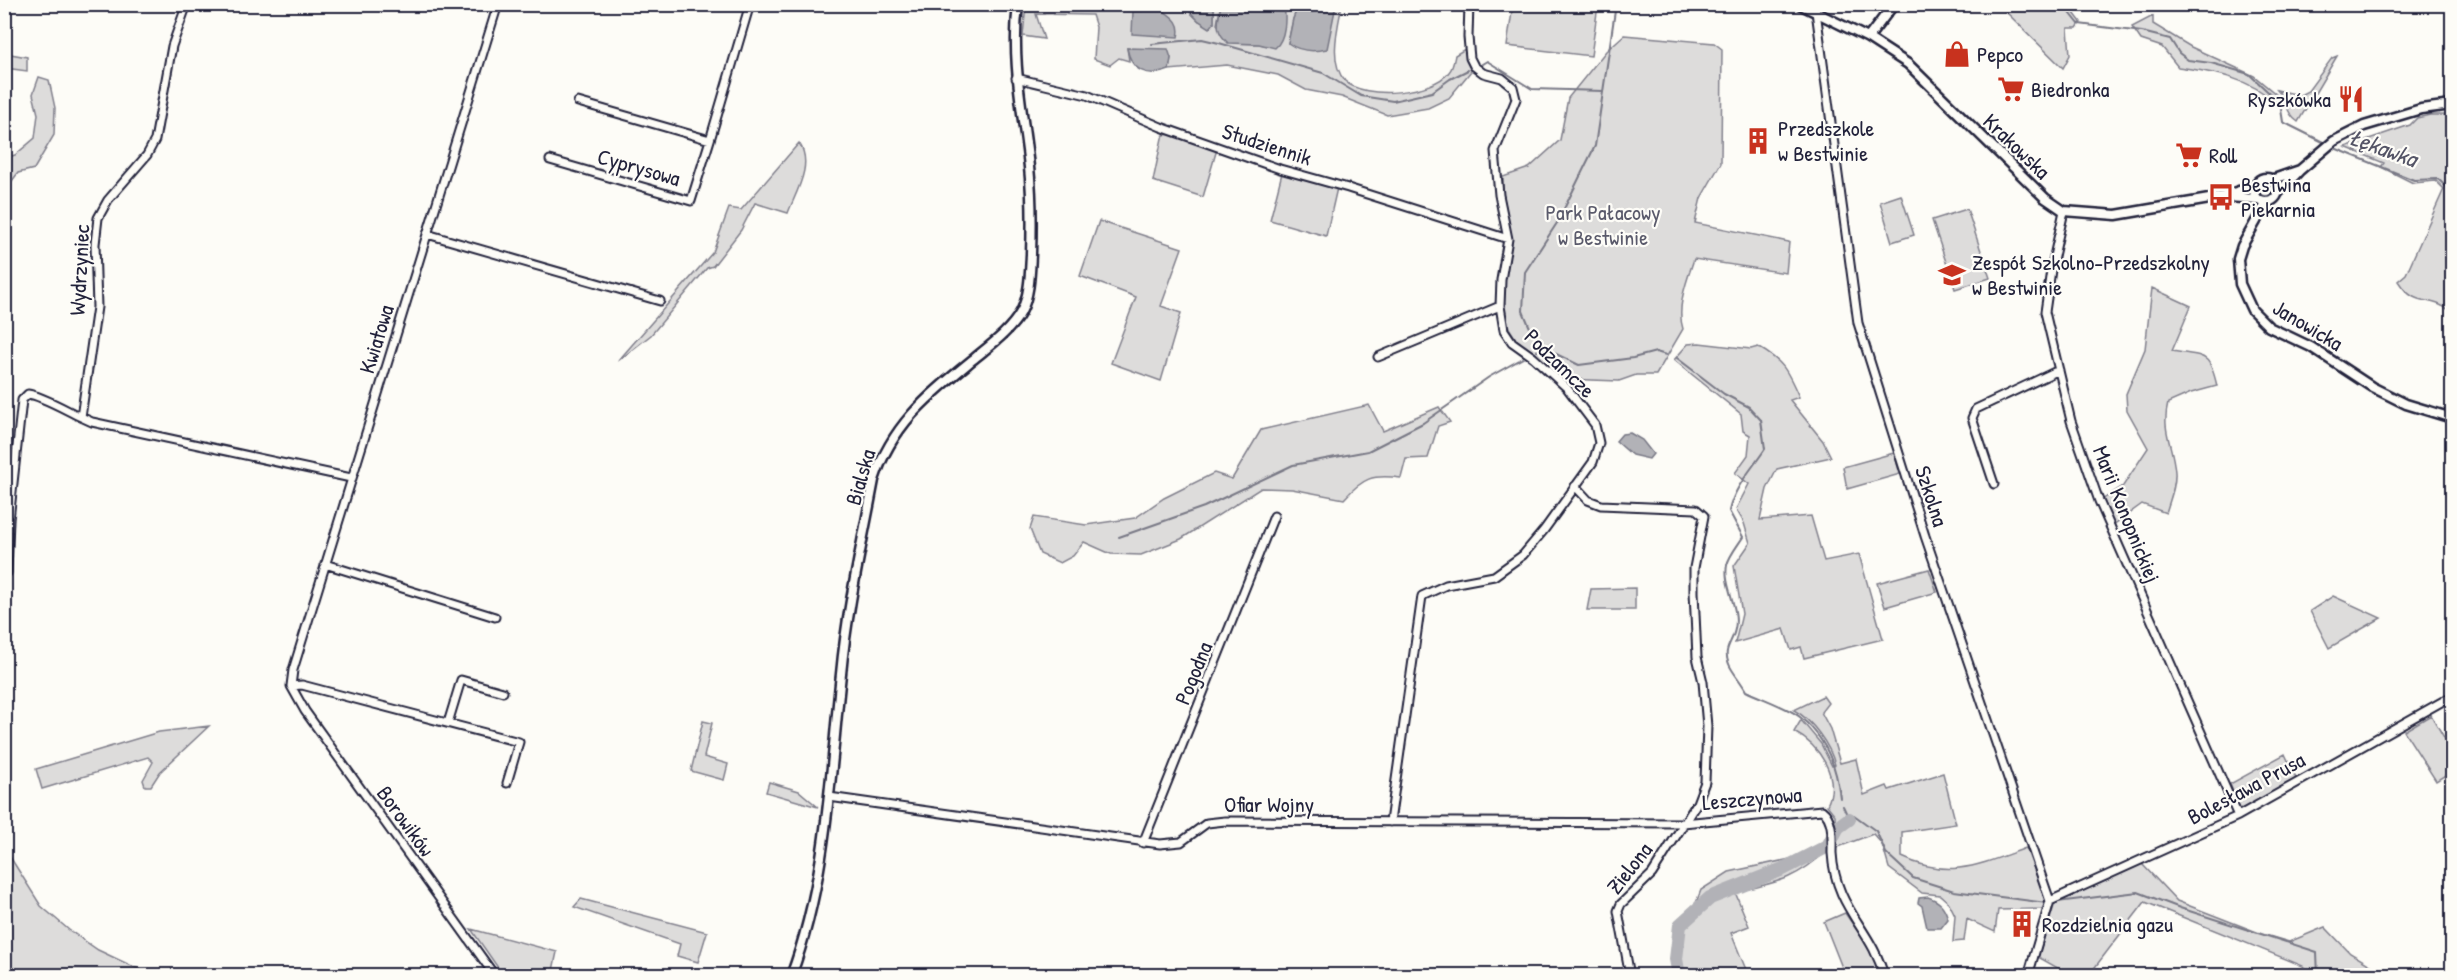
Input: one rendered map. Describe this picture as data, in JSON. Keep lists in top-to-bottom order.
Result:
{
  "streets": {
    "street": [
      "Studziennik",
      "Krakowska",
      "Cyprysowa",
      "Wydrzyniec",
      "Janowicka",
      "Kwiatowa",
      "Podzamcze",
      "Bialska",
      "Szkolna",
      "Marii Konopnickiej",
      "Pogodna",
      "Bolesława Prusa",
      "Leszczynowa",
      "Ofiar Wojny",
      "Borowików",
      "Zielona"
    ]
  },
  "crossings": [
    ["Studziennik", "Podzamcze"],
    ["Studziennik", "Bialska"],
    ["Krakowska", "Szkolna"],
    ["Krakowska", "Marii Konopnickiej"],
    ["Kwiatowa", "Borowików"],
    ["Podzamcze", "Ofiar Wojny"],
    ["Bialska", "Ofiar Wojny"],
    ["Szkolna", "Bolesława Prusa"],
    ["Marii Konopnickiej", "Bolesława Prusa"],
    ["Pogodna", "Ofiar Wojny"],
    ["Leszczynowa", "Ofiar Wojny"],
    ["Leszczynowa", "Zielona"],
    ["Ofiar Wojny", "Zielona"]
  ],
  "water": ["Łękawka"],
  "parks": ["Park Pałacowy w Bestwinie"],
  "places": {
    "shop": ["Pepco"],
    "supermarket": ["Biedronka", "Roll"],
    "restaurant": ["Ryszkówka"],
    "building": ["Przedszkole w Bestwinie", "Rozdzielnia gazu"],
    "bus stop": ["Bestwina Piekarnia"],
    "school or university": ["Zespół Szkolno-Przedszkolny w Bestwinie"]
  }
}
